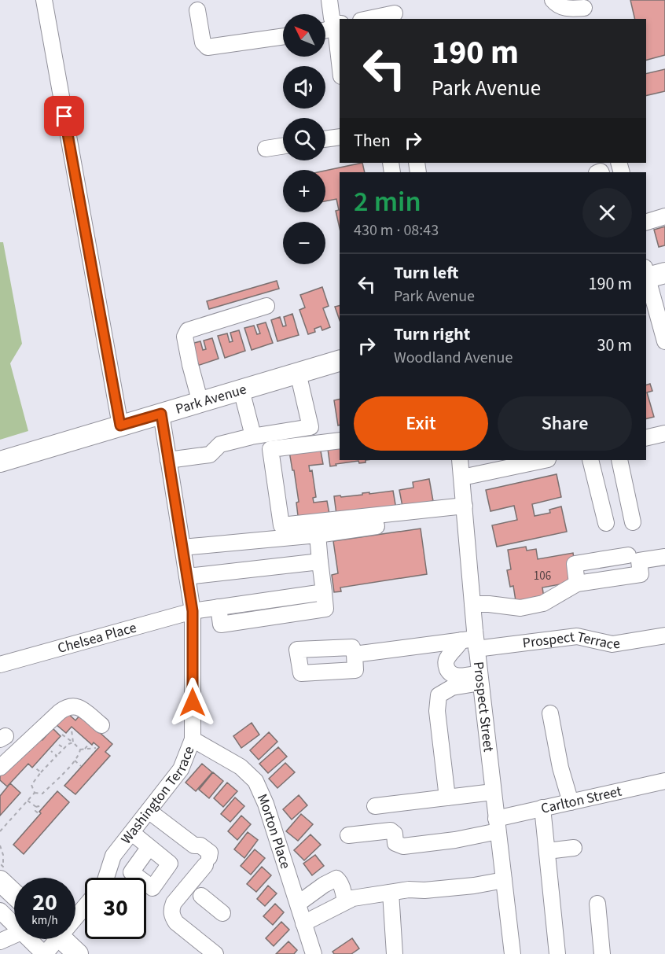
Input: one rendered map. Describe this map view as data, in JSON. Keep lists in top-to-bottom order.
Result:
{
  "streets": {
    "main road": ["Park Avenue"],
    "street": [
      "Chelsea Place",
      "Prospect Terrace",
      "Prospect Street",
      "Washington Terrace",
      "Carlton Street",
      "Morton Place"
    ]
  },
  "crossings": [
    ["Park Avenue", "Washington Terrace"],
    ["Chelsea Place", "Washington Terrace"],
    ["Prospect Terrace", "Prospect Street"],
    ["Prospect Street", "Carlton Street"],
    ["Washington Terrace", "Morton Place"]
  ],
  "house_numbers": ["106"],
  "north": "top left",
  "page": {
    "map_buttons": ["+", "−"],
    "turn": ["190 m", "Park Avenue"],
    "then": "Then",
    "heading": ["2 min", "430 m · 08:43"],
    "list": [
      {
        "name": "Turn left",
        "note": "Park Avenue",
        "value": "190 m"
      },
      {
        "name": "Turn right",
        "note": "Woodland Avenue",
        "value": "30 m"
      }
    ],
    "buttons": ["Exit", "Share"],
    "speed": "20 km/h",
    "limit": "30"
  }
}
